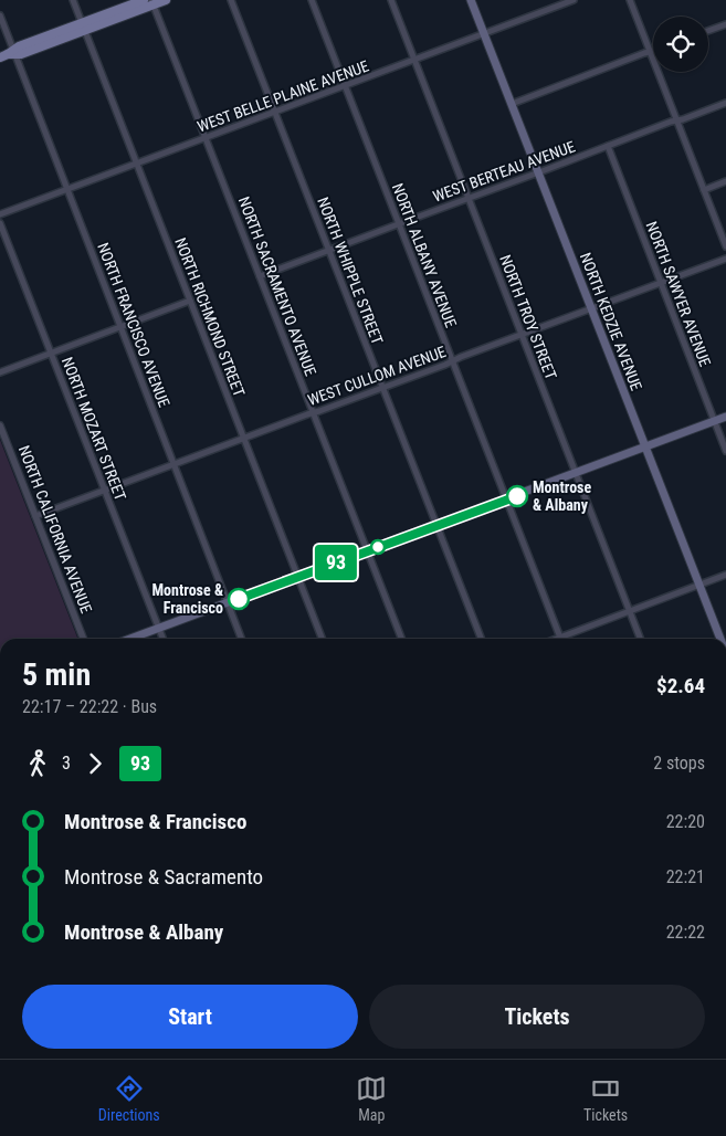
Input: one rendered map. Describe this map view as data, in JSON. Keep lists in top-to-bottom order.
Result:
{
  "streets": {
    "main road": ["NORTH KEDZIE AVENUE"],
    "street": [
      "WEST BELLE PLAINE AVENUE",
      "WEST BERTEAU AVENUE",
      "NORTH ALBANY AVENUE",
      "NORTH WHIPPLE STREET",
      "NORTH SACRAMENTO AVENUE",
      "NORTH SAWYER AVENUE",
      "NORTH RICHMOND STREET",
      "NORTH TROY STREET",
      "NORTH FRANCISCO AVENUE",
      "WEST CULLOM AVENUE",
      "NORTH MOZART STREET",
      "NORTH CALIFORNIA AVENUE"
    ]
  },
  "crossings": [
    ["WEST BELLE PLAINE AVENUE", "NORTH ALBANY AVENUE"],
    ["WEST BELLE PLAINE AVENUE", "NORTH WHIPPLE STREET"],
    ["WEST BELLE PLAINE AVENUE", "NORTH SACRAMENTO AVENUE"],
    ["WEST BELLE PLAINE AVENUE", "NORTH RICHMOND STREET"],
    ["WEST BELLE PLAINE AVENUE", "NORTH TROY STREET"],
    ["WEST BELLE PLAINE AVENUE", "NORTH KEDZIE AVENUE"],
    ["WEST BELLE PLAINE AVENUE", "NORTH FRANCISCO AVENUE"],
    ["WEST BERTEAU AVENUE", "NORTH ALBANY AVENUE"],
    ["WEST BERTEAU AVENUE", "NORTH WHIPPLE STREET"],
    ["WEST BERTEAU AVENUE", "NORTH SACRAMENTO AVENUE"],
    ["WEST BERTEAU AVENUE", "NORTH SAWYER AVENUE"],
    ["WEST BERTEAU AVENUE", "NORTH TROY STREET"],
    ["WEST BERTEAU AVENUE", "NORTH KEDZIE AVENUE"],
    ["NORTH ALBANY AVENUE", "WEST CULLOM AVENUE"],
    ["NORTH WHIPPLE STREET", "WEST CULLOM AVENUE"],
    ["NORTH SACRAMENTO AVENUE", "WEST CULLOM AVENUE"],
    ["NORTH SAWYER AVENUE", "WEST CULLOM AVENUE"],
    ["NORTH RICHMOND STREET", "WEST CULLOM AVENUE"],
    ["NORTH TROY STREET", "WEST CULLOM AVENUE"],
    ["NORTH KEDZIE AVENUE", "WEST CULLOM AVENUE"],
    ["NORTH FRANCISCO AVENUE", "WEST CULLOM AVENUE"],
    ["WEST CULLOM AVENUE", "NORTH MOZART STREET"],
    ["WEST CULLOM AVENUE", "NORTH CALIFORNIA AVENUE"]
  ],
  "places": ["Montrose & Albany", "Montrose & Francisco"],
  "lines": ["bus line 93"],
  "page": {
    "on_map": "93",
    "heading": ["5 min", "22:17 – 22:22 · Bus", "$2.64"],
    "legs": ["3", "93", "2 stops"],
    "list": [
      {
        "name": "Montrose & Francisco",
        "value": "22:20"
      },
      {
        "name": "Montrose & Sacramento",
        "value": "22:21"
      },
      {
        "name": "Montrose & Albany",
        "value": "22:22"
      }
    ],
    "buttons": ["Start", "Tickets"],
    "tabs": ["Directions", "Map", "Tickets"]
  }
}
